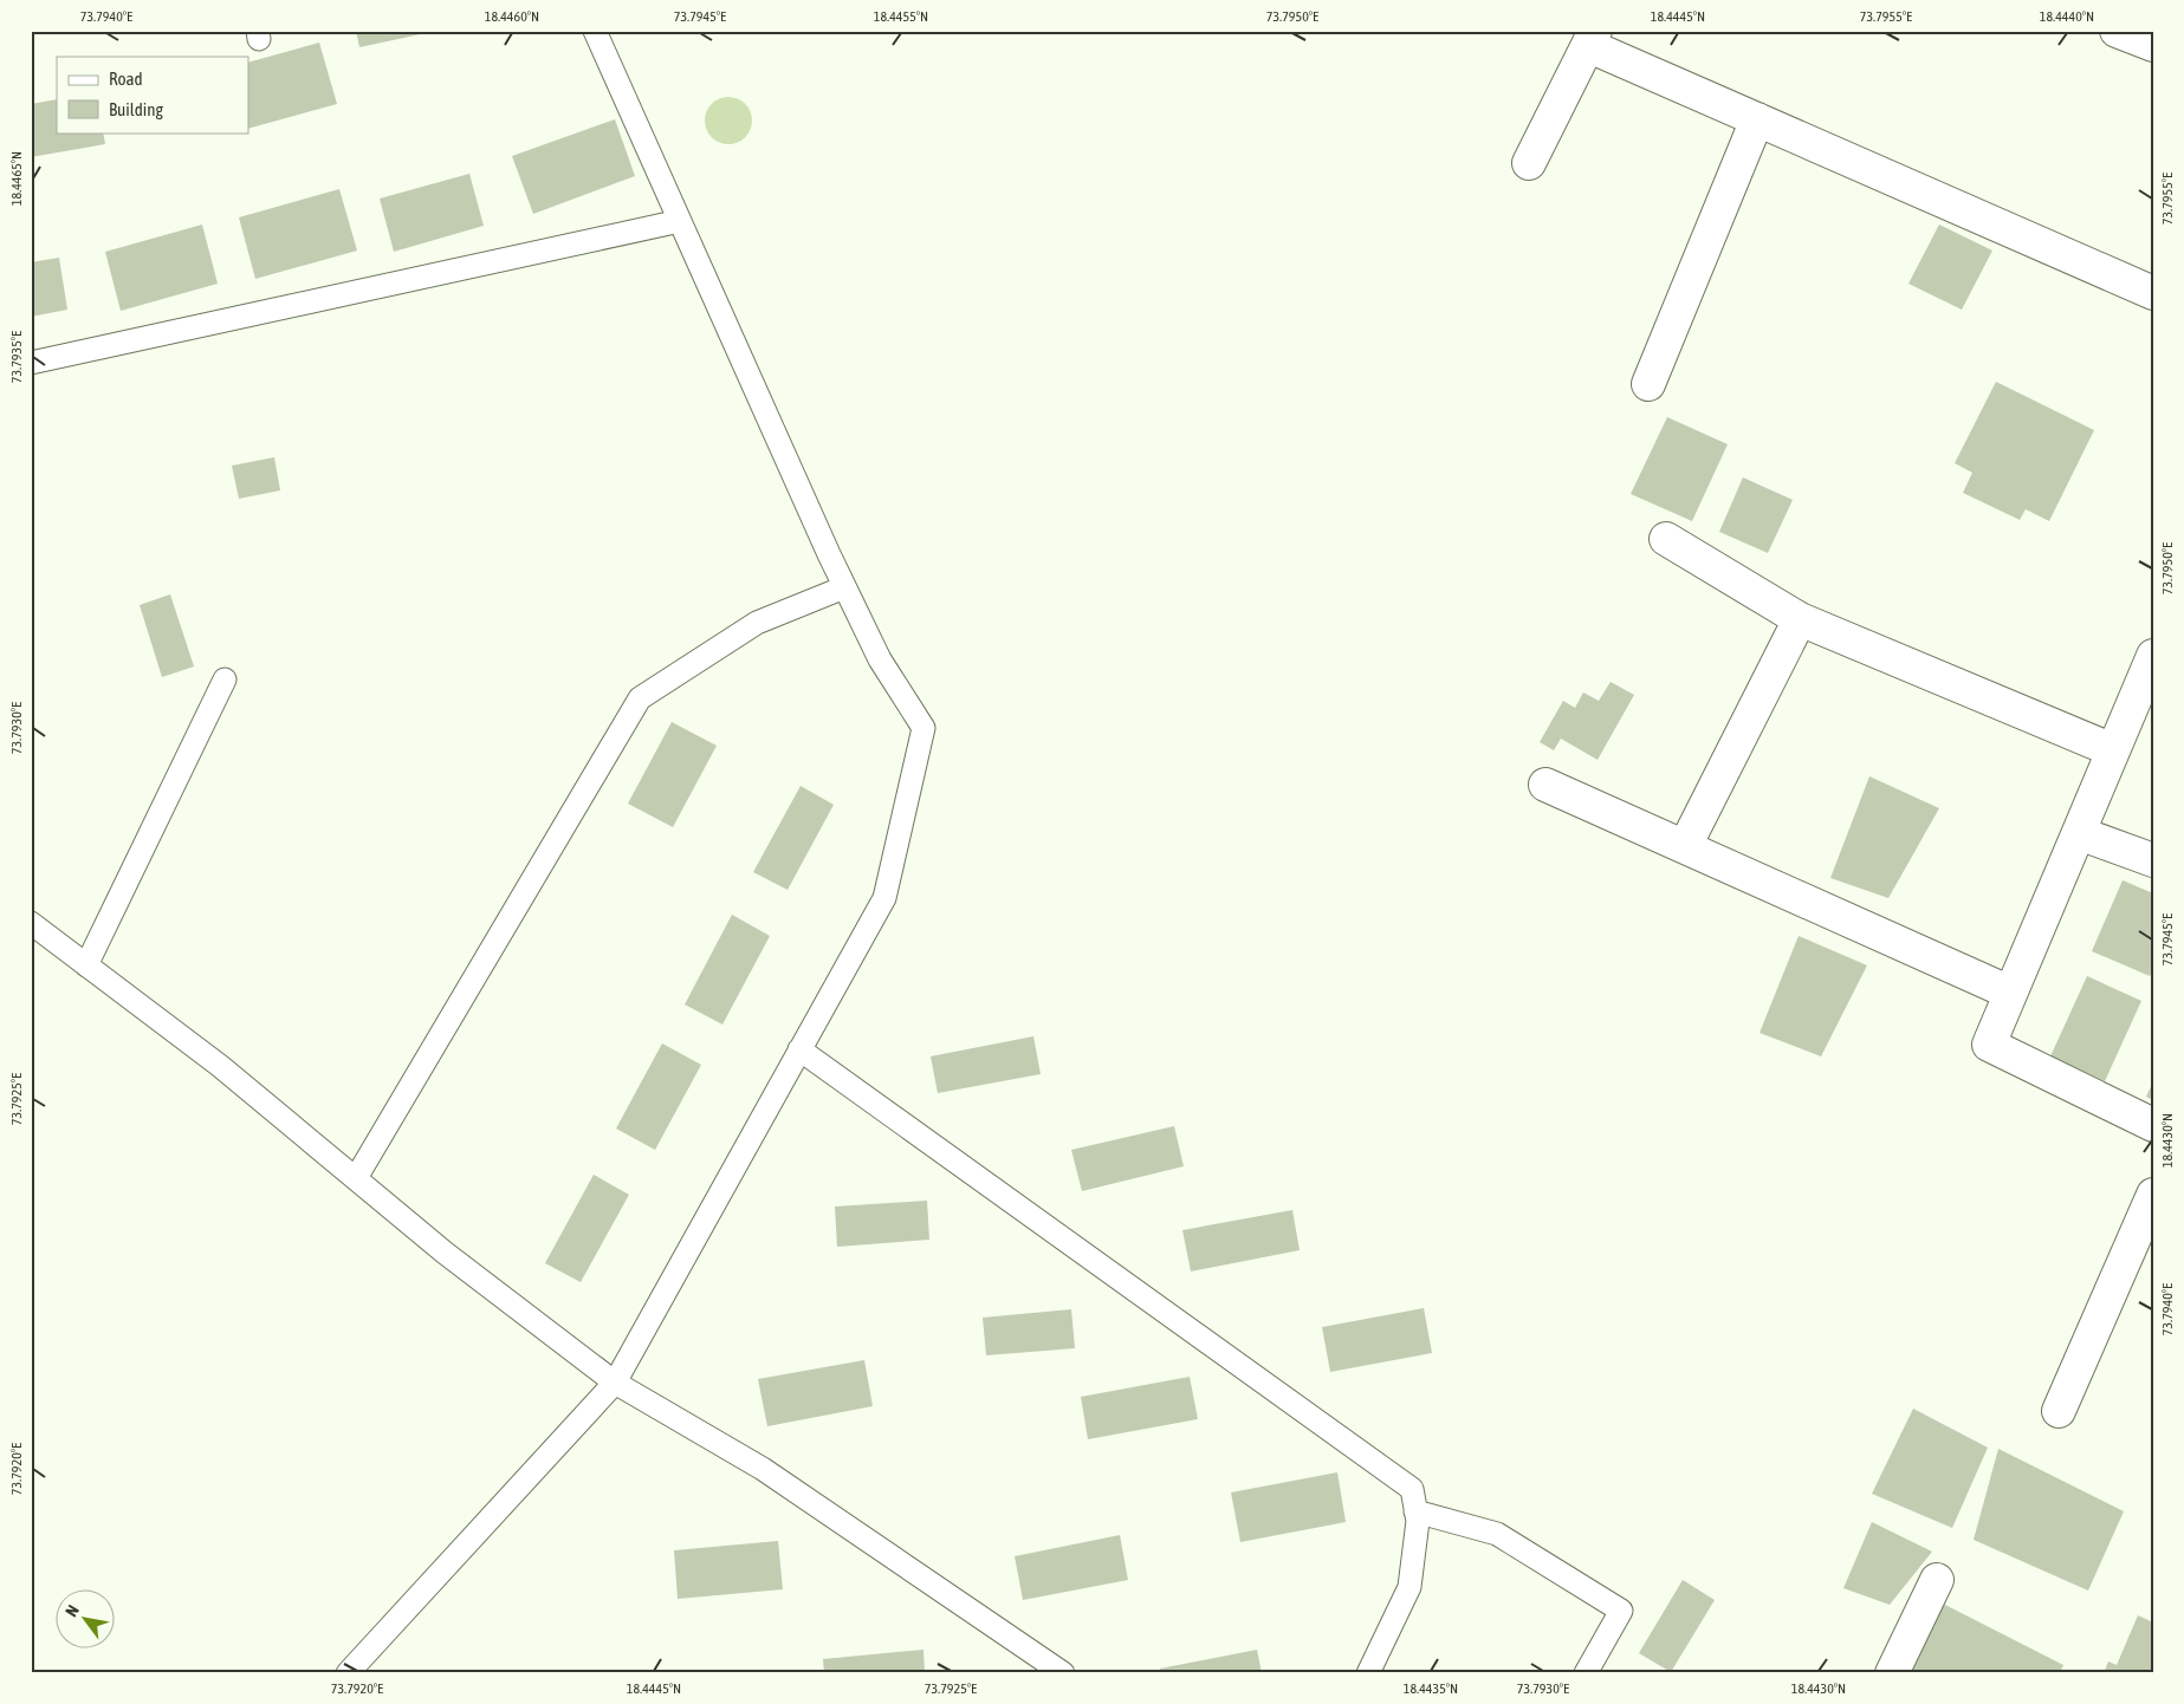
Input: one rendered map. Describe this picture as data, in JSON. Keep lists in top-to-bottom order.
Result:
{
  "legend": ["Road", "Building"],
  "north": "top left",
  "coordinates": [
    "73.7940°E",
    "18.4460°N",
    "73.7945°E",
    "18.4455°N",
    "73.7950°E",
    "18.4445°N",
    "73.7955°E",
    "18.4440°N",
    "18.4465°N",
    "73.7935°E",
    "73.7930°E",
    "73.7925°E",
    "18.4430°N",
    "73.7920°E",
    "18.4435°N"
  ]
}
